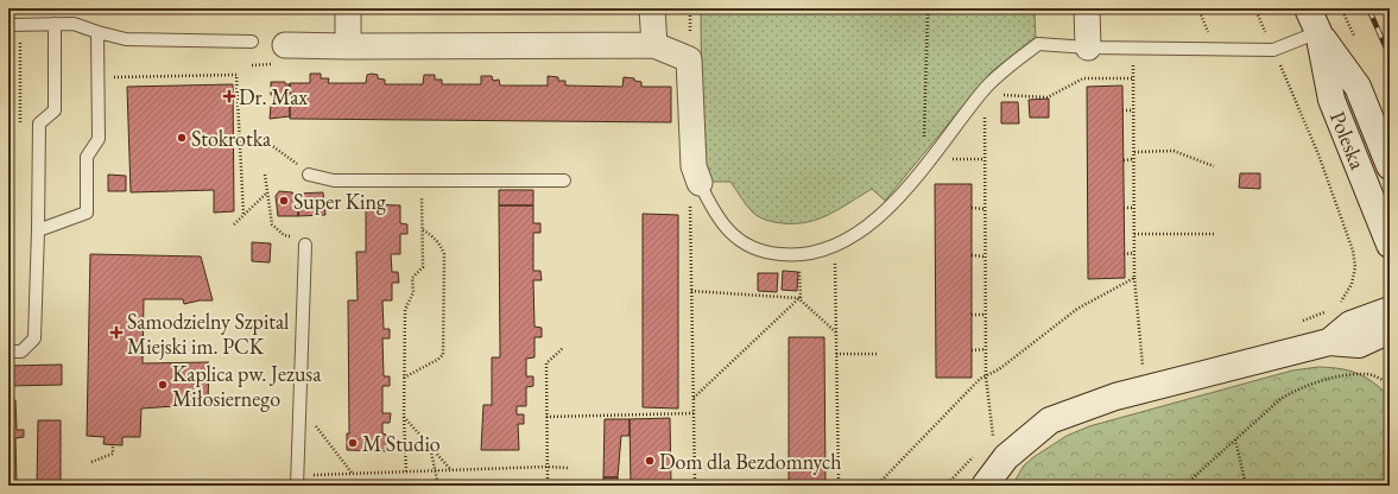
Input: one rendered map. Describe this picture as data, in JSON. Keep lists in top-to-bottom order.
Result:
{
  "streets": {
    "main road": ["Poleska"]
  },
  "places": {
    "health": ["Dr. Max", "Samodzielny Szpital Miejski im. PCK"],
    "other": [
      "Stokrotka",
      "Super King",
      "Kaplica pw. Jezusa Miłosiernego",
      "M Studio",
      "Dom dla Bezdomnych"
    ]
  }
}
